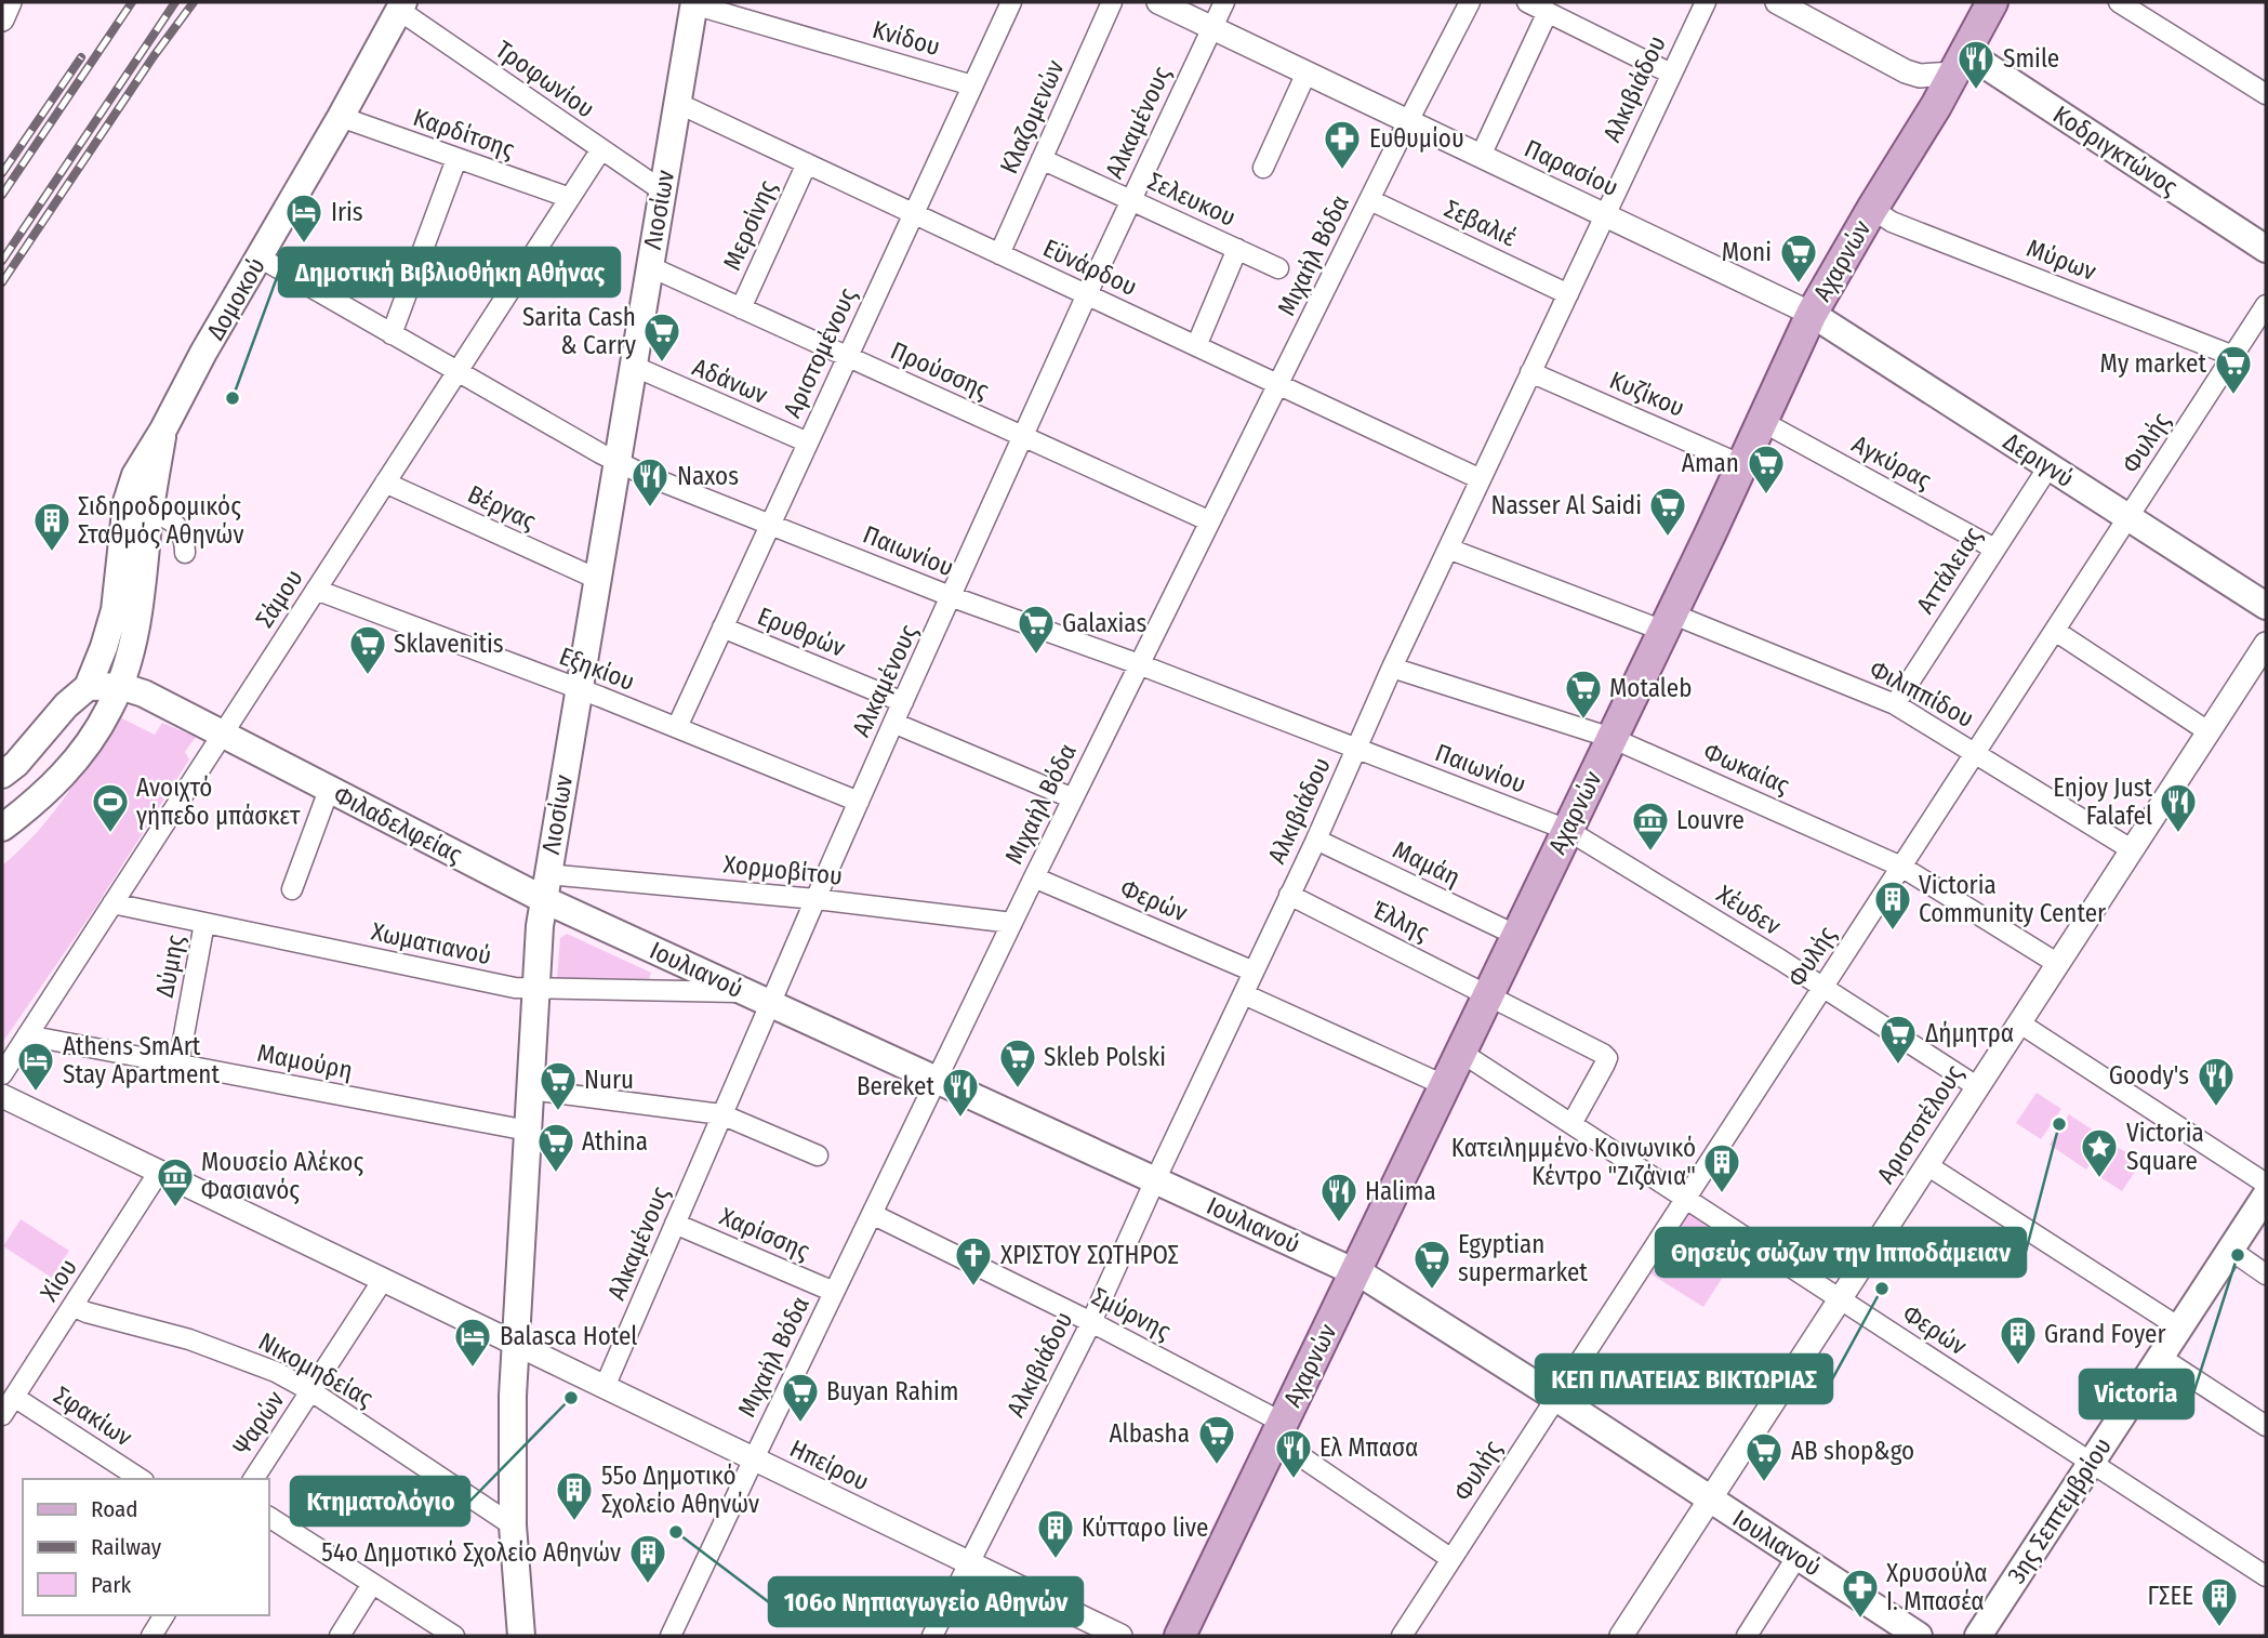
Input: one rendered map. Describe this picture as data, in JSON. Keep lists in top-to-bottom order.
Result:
{
  "streets": {
    "main road": [
      "Κοδριγκτώνος",
      "Λιοσίων",
      "Αχαρνών",
      "Δομοκού",
      "Δεριγνύ",
      "Φιλαδελφείας",
      "Ιουλιανού",
      "3ης Σεπτεμβρίου"
    ],
    "street": [
      "Κνίδου",
      "Τροφωνίου",
      "Αλκιβιάδου",
      "Κλαζομενών",
      "Αλκαμένους",
      "Καρδίτσης",
      "Παρασίου",
      "Σελευκου",
      "Σεβαλιέ",
      "Μερσίνης",
      "Μιχαήλ Βόδα",
      "Μύρων",
      "Εϋνάρδου",
      "Αριστομένους",
      "Προύσσης",
      "Αδάνων",
      "Κυζίκου",
      "Φυλής",
      "Αγκύρας",
      "Βέργας",
      "Παιωνίου",
      "Αττάλειας",
      "Σάμου",
      "Ερυθρών",
      "Εξηκίου",
      "Φιλιππίδου",
      "Φωκαίας",
      "Μαμάη",
      "Χορμοβίτου",
      "Φερών",
      "Χέυδεν",
      "Έλλης",
      "Χωματιανού",
      "Δύμης",
      "Μαμούρη",
      "Αριστοτέλους",
      "Χαρίσσης",
      "Χίου",
      "Σμύρνης",
      "Νικομηδείας",
      "Σφακίων",
      "Ψαρών",
      "Ηπείρου"
    ]
  },
  "crossings": [
    ["Κνίδου", "Λιοσίων"],
    ["Κνίδου", "Αριστομένους"],
    ["Τροφωνίου", "Λιοσίων"],
    ["Τροφωνίου", "Δομοκού"],
    ["Τροφωνίου", "Σάμου"],
    ["Αλκιβιάδου", "Παρασίου"],
    ["Αλκιβιάδου", "Σεβαλιέ"],
    ["Αλκιβιάδου", "Εϋνάρδου"],
    ["Αλκιβιάδου", "Κυζίκου"],
    ["Αλκιβιάδου", "Παιωνίου"],
    ["Αλκιβιάδου", "Φιλιππίδου"],
    ["Αλκιβιάδου", "Φωκαίας"],
    ["Αλκιβιάδου", "Μαμάη"],
    ["Αλκιβιάδου", "Φερών"],
    ["Αλκιβιάδου", "Έλλης"],
    ["Αλκιβιάδου", "Ιουλιανού"],
    ["Αλκιβιάδου", "Σμύρνης"],
    ["Αλκιβιάδου", "Ηπείρου"],
    ["Κλαζομενών", "Σελευκου"],
    ["Κλαζομενών", "Εϋνάρδου"],
    ["Αλκαμένους", "Παρασίου"],
    ["Αλκαμένους", "Σελευκου"],
    ["Αλκαμένους", "Εϋνάρδου"],
    ["Αλκαμένους", "Προύσσης"],
    ["Αλκαμένους", "Παιωνίου"],
    ["Αλκαμένους", "Ερυθρών"],
    ["Αλκαμένους", "Εξηκίου"],
    ["Αλκαμένους", "Χορμοβίτου"],
    ["Αλκαμένους", "Ιουλιανού"],
    ["Αλκαμένους", "Χαρίσσης"],
    ["Αλκαμένους", "Ηπείρου"],
    ["Καρδίτσης", "Δομοκού"],
    ["Καρδίτσης", "Σάμου"],
    ["Κοδριγκτώνος", "Αχαρνών"],
    ["Παρασίου", "Μιχαήλ Βόδα"],
    ["Παρασίου", "Αχαρνών"],
    ["Παρασίου", "Δεριγνύ"],
    ["Σελευκου", "Εϋνάρδου"],
    ["Λιοσίων", "Εϋνάρδου"],
    ["Λιοσίων", "Προύσσης"],
    ["Λιοσίων", "Αδάνων"],
    ["Λιοσίων", "Βέργας"],
    ["Λιοσίων", "Παιωνίου"],
    ["Λιοσίων", "Εξηκίου"],
    ["Λιοσίων", "Φιλαδελφείας"],
    ["Λιοσίων", "Χορμοβίτου"],
    ["Λιοσίων", "Χωματιανού"],
    ["Λιοσίων", "Ιουλιανού"],
    ["Λιοσίων", "Μαμούρη"],
    ["Λιοσίων", "Νικομηδείας"],
    ["Λιοσίων", "Ηπείρου"],
    ["Σεβαλιέ", "Μιχαήλ Βόδα"],
    ["Μερσίνης", "Εϋνάρδου"],
    ["Μερσίνης", "Προύσσης"],
    ["Μιχαήλ Βόδα", "Εϋνάρδου"],
    ["Μιχαήλ Βόδα", "Προύσσης"],
    ["Μιχαήλ Βόδα", "Παιωνίου"],
    ["Μιχαήλ Βόδα", "Χορμοβίτου"],
    ["Μιχαήλ Βόδα", "Φερών"],
    ["Μιχαήλ Βόδα", "Ιουλιανού"],
    ["Μιχαήλ Βόδα", "Χαρίσσης"],
    ["Μιχαήλ Βόδα", "Σμύρνης"],
    ["Μιχαήλ Βόδα", "Ηπείρου"],
    ["Μύρων", "Αχαρνών"],
    ["Μύρων", "Φυλής"],
    ["Αχαρνών", "Κυζίκου"],
    ["Αχαρνών", "Δεριγνύ"],
    ["Αχαρνών", "Αγκύρας"],
    ["Αχαρνών", "Παιωνίου"],
    ["Αχαρνών", "Φιλιππίδου"],
    ["Αχαρνών", "Φωκαίας"],
    ["Αχαρνών", "Μαμάη"],
    ["Αχαρνών", "Φερών"],
    ["Αχαρνών", "Χέυδεν"],
    ["Αχαρνών", "Έλλης"],
    ["Αχαρνών", "Ιουλιανού"],
    ["Αχαρνών", "Σμύρνης"],
    ["Εϋνάρδου", "Αριστομένους"],
    ["Δομοκού", "Παιωνίου"],
    ["Δομοκού", "Φιλαδελφείας"],
    ["Αριστομένους", "Προύσσης"],
    ["Αριστομένους", "Αδάνων"],
    ["Αριστομένους", "Παιωνίου"],
    ["Αριστομένους", "Ερυθρών"],
    ["Αριστομένους", "Εξηκίου"],
    ["Φυλής", "Δεριγνύ"],
    ["Φυλής", "Φιλιππίδου"],
    ["Φυλής", "Φωκαίας"],
    ["Φυλής", "Φερών"],
    ["Φυλής", "Χέυδεν"],
    ["Φυλής", "Ιουλιανού"],
    ["Φυλής", "Σμύρνης"],
    ["Δεριγνύ", "Αττάλειας"],
    ["Αγκύρας", "Αττάλειας"],
    ["Βέργας", "Σάμου"],
    ["Παιωνίου", "Σάμου"],
    ["Παιωνίου", "Χέυδεν"],
    ["Αττάλειας", "Φιλιππίδου"],
    ["Σάμου", "Εξηκίου"],
    ["Σάμου", "Φιλαδελφείας"],
    ["Σάμου", "Χωματιανού"],
    ["Σάμου", "Μαμούρη"],
    ["Φιλιππίδου", "Αριστοτέλους"],
    ["Φωκαίας", "Αριστοτέλους"],
    ["Φιλαδελφείας", "Χορμοβίτου"],
    ["Φιλαδελφείας", "Ιουλιανού"],
    ["Χορμοβίτου", "Ιουλιανού"],
    ["Φερών", "Έλλης"],
    ["Φερών", "Αριστοτέλους"],
    ["Φερών", "3ης Σεπτεμβρίου"],
    ["Χέυδεν", "Αριστοτέλους"],
    ["Χωματιανού", "Δύμης"],
    ["Χωματιανού", "Ιουλιανού"],
    ["Δύμης", "Μαμούρη"],
    ["Ιουλιανού", "Αριστοτέλους"],
    ["Χίου", "Νικομηδείας"],
    ["Χίου", "Σφακίων"],
    ["Χίου", "Ηπείρου"],
    ["Νικομηδείας", "Ψαρών"],
    ["Ψαρών", "Ηπείρου"]
  ],
  "places": {
    "restaurant": [
      "Smile",
      "Naxos",
      "Enjoy Just Falafel",
      "Goody's",
      "Bereket",
      "Halima",
      "Ελ Μπασα"
    ],
    "pharmacy": ["Ευθυμίου", "Χρυσούλα Ι. Μπασέα"],
    "hotel": ["Iris", "Athens SmArt Stay Apartment", "Balasca Hotel"],
    "supermarket": [
      "Moni",
      "Sarita Cash & Carry",
      "My market",
      "Aman",
      "Nasser Al Saidi",
      "Galaxias",
      "Sklavenitis",
      "Motaleb",
      "Δήμητρα",
      "Skleb Polski",
      "Nuru",
      "Athina",
      "Egyptian supermarket",
      "Buyan Rahim",
      "Albasha",
      "AB shop&go"
    ],
    "other": [
      "Δημοτική Βιβλιοθήκη Αθήνας",
      "Θησεύς σώζων την Ιπποδάμειαν",
      "Victoria",
      "ΚΕΠ ΠΛΑΤΕΙΑΣ ΒΙΚΤΩΡΙΑΣ",
      "Κτηματολόγιο",
      "106ο Νηπιαγωγείο Αθηνών"
    ],
    "building": [
      "Σιδηροδρομικός Σταθμός Αθηνών",
      "Victoria Community Center",
      "Κατειλημμένο Κοινωνικό Κέντρο \"Ζιζάνια\"",
      "Grand Foyer",
      "55ο Δημοτικό Σχολείο Αθηνών",
      "Κύτταρο live",
      "54ο Δημοτικό Σχολείο Αθηνών",
      "ΓΣΕΕ"
    ],
    "sports": ["Ανοιχτό γήπεδο μπάσκετ"],
    "museum": ["Louvre", "Μουσείο Αλέκος Φασιανός"],
    "place": ["Victoria Square"],
    "church": ["ΧΡΙΣΤΟΥ ΣΩΤΗΡΟΣ"]
  },
  "legend": ["Road", "Railway", "Park"]
}
